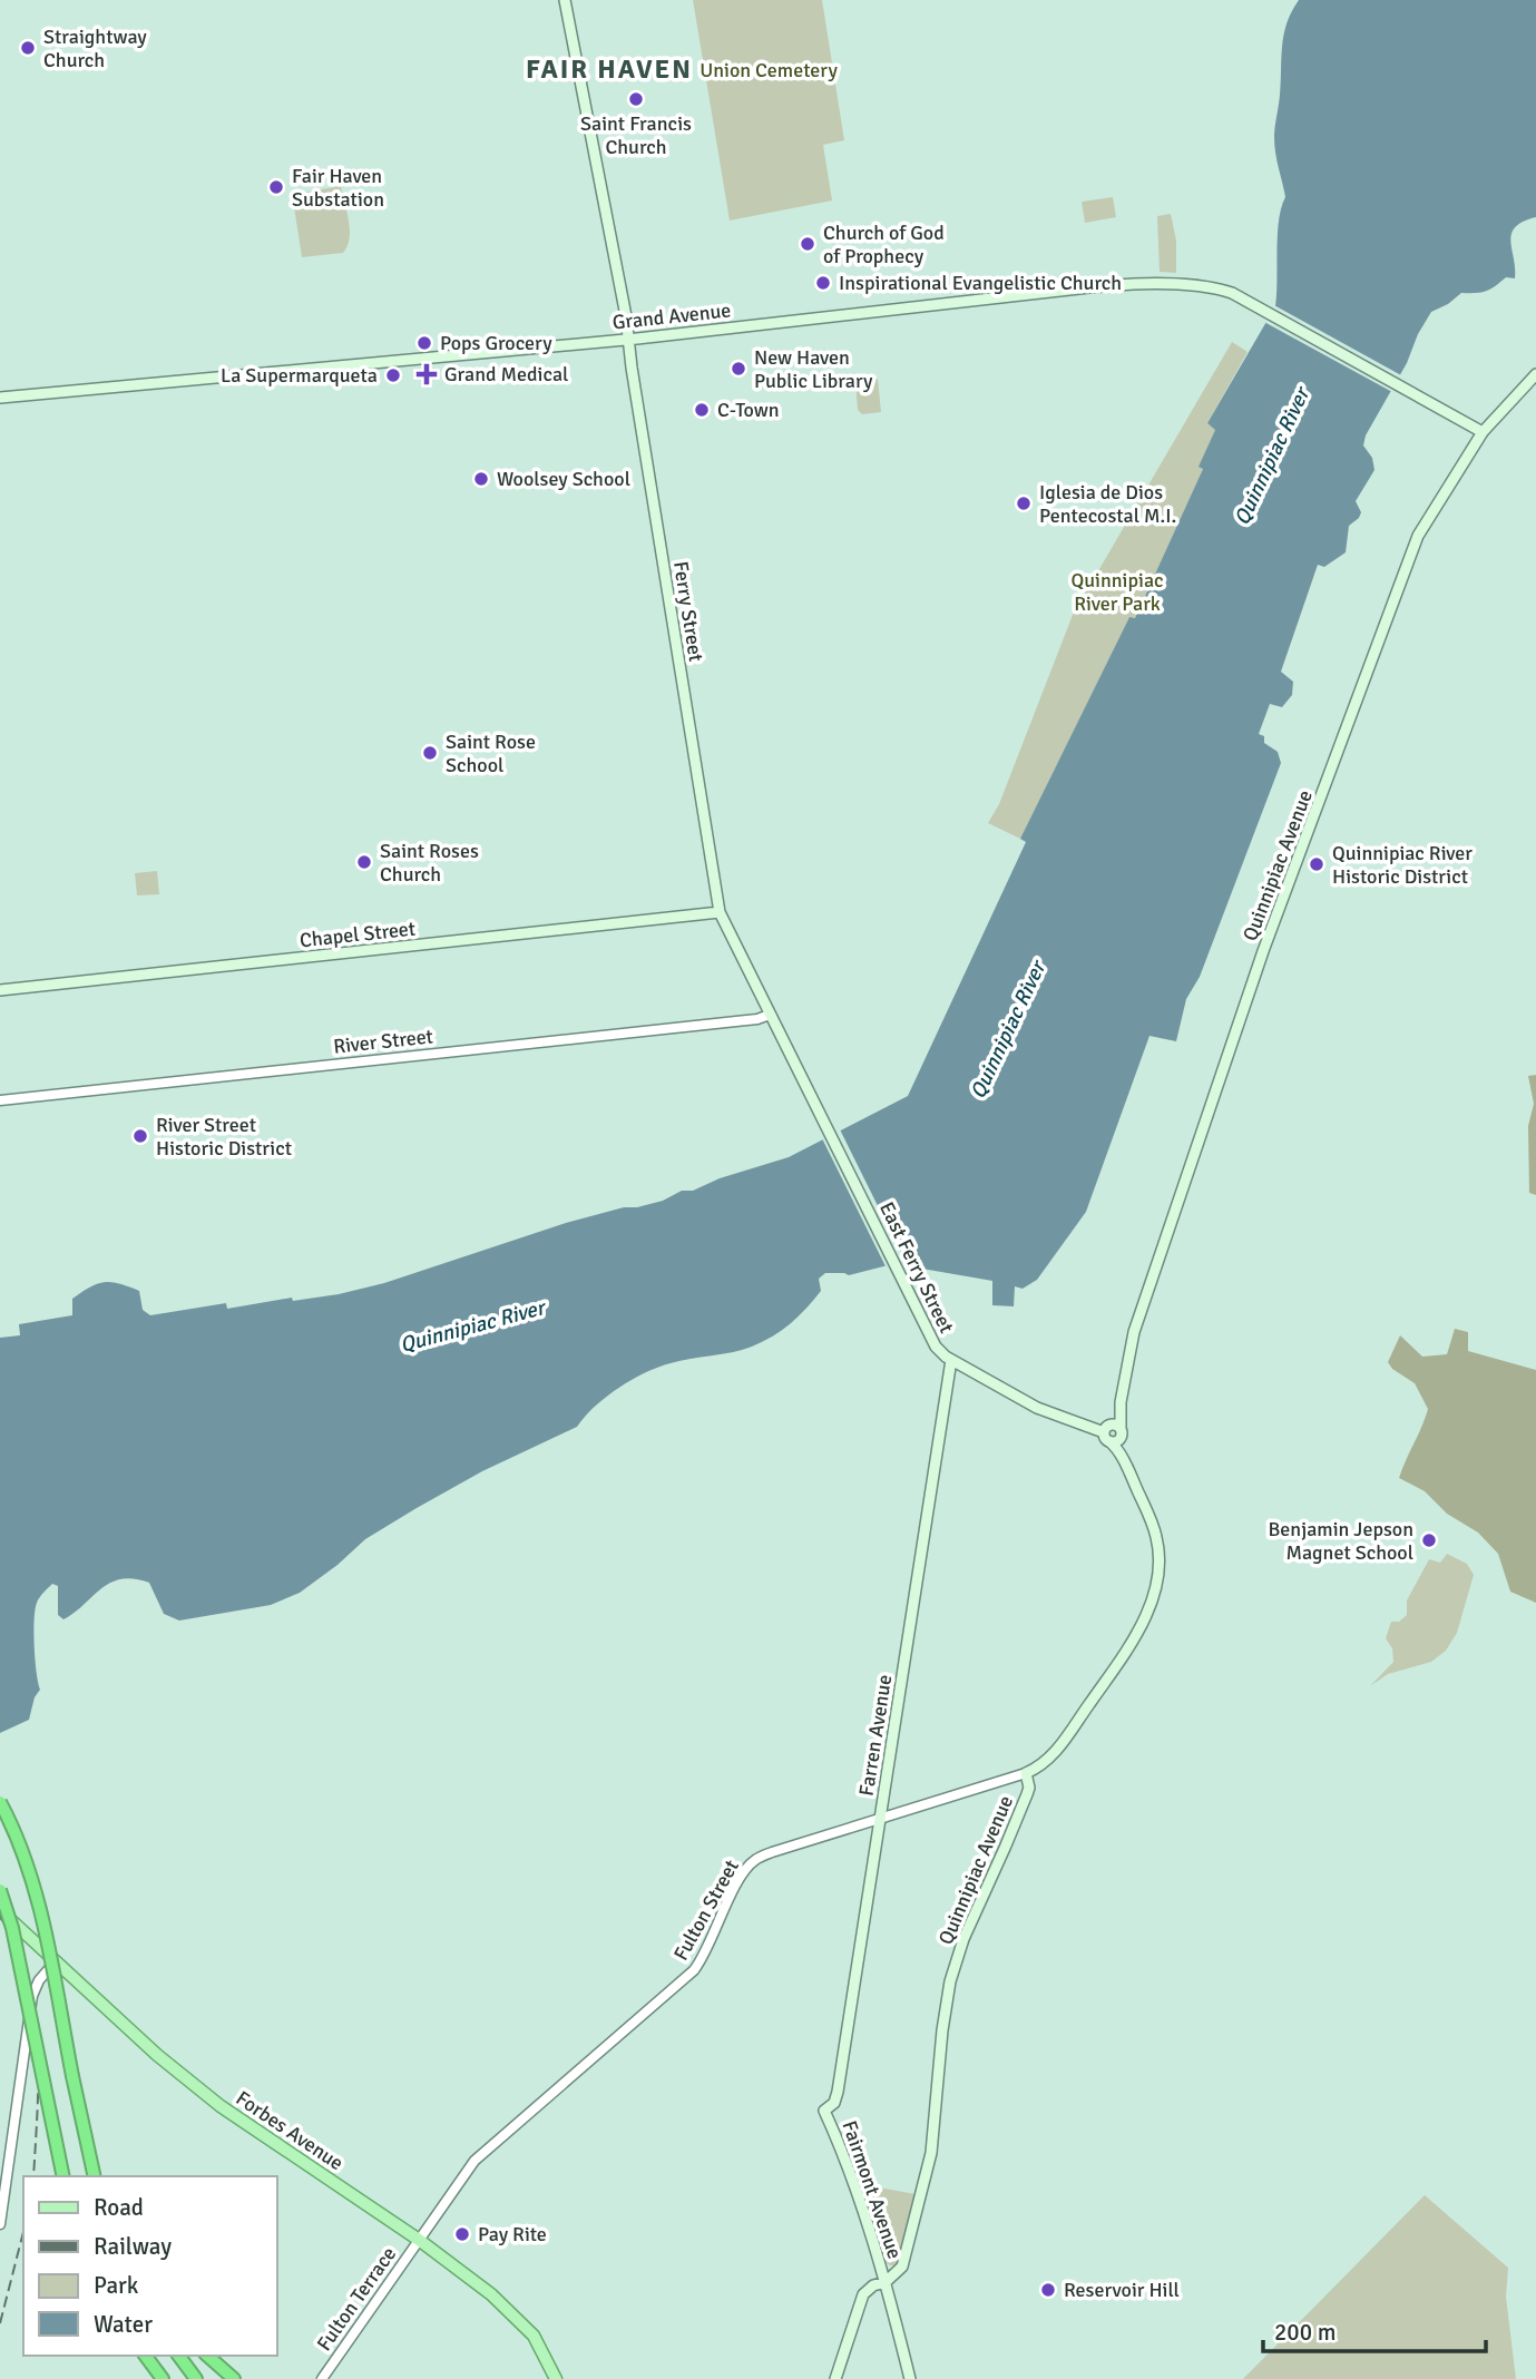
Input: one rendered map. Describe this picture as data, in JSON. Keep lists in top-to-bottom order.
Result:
{
  "streets": {
    "main road": [
      "Grand Avenue",
      "Ferry Street",
      "Quinnipiac Avenue",
      "Chapel Street",
      "East Ferry Street",
      "Farren Avenue",
      "Forbes Avenue",
      "Fairmont Avenue"
    ],
    "street": ["River Street", "Fulton Street", "Fulton Terrace"]
  },
  "crossings": [
    ["Grand Avenue", "Ferry Street"],
    ["Grand Avenue", "Quinnipiac Avenue"],
    ["Ferry Street", "Chapel Street"],
    ["Ferry Street", "River Street"],
    ["Ferry Street", "East Ferry Street"],
    ["Quinnipiac Avenue", "East Ferry Street"],
    ["Quinnipiac Avenue", "Fulton Street"],
    ["Quinnipiac Avenue", "Fairmont Avenue"],
    ["East Ferry Street", "Farren Avenue"],
    ["Farren Avenue", "Fulton Street"],
    ["Farren Avenue", "Fairmont Avenue"],
    ["Fulton Street", "Forbes Avenue"],
    ["Fulton Street", "Fulton Terrace"],
    ["Forbes Avenue", "Fulton Terrace"]
  ],
  "districts": ["FAIR HAVEN"],
  "water": ["Quinnipiac River"],
  "parks": ["Union Cemetery", "Quinnipiac River Park"],
  "places": {
    "other": [
      "Straightway Church",
      "Saint Francis Church",
      "Fair Haven Substation",
      "Church of God of Prophecy",
      "Inspirational Evangelistic Church",
      "Pops Grocery",
      "New Haven Public Library",
      "La Supermarqueta",
      "C-Town",
      "Woolsey School",
      "Iglesia de Dios Pentecostal M.I.",
      "Saint Rose School",
      "Saint Roses Church",
      "Quinnipiac River Historic District",
      "River Street Historic District",
      "Benjamin Jepson Magnet School",
      "Pay Rite",
      "Reservoir Hill"
    ],
    "health": ["Grand Medical"]
  },
  "legend": [
    "Road",
    "Railway",
    "Park",
    "Water"
  ],
  "scale_bar": "200 m"
}
